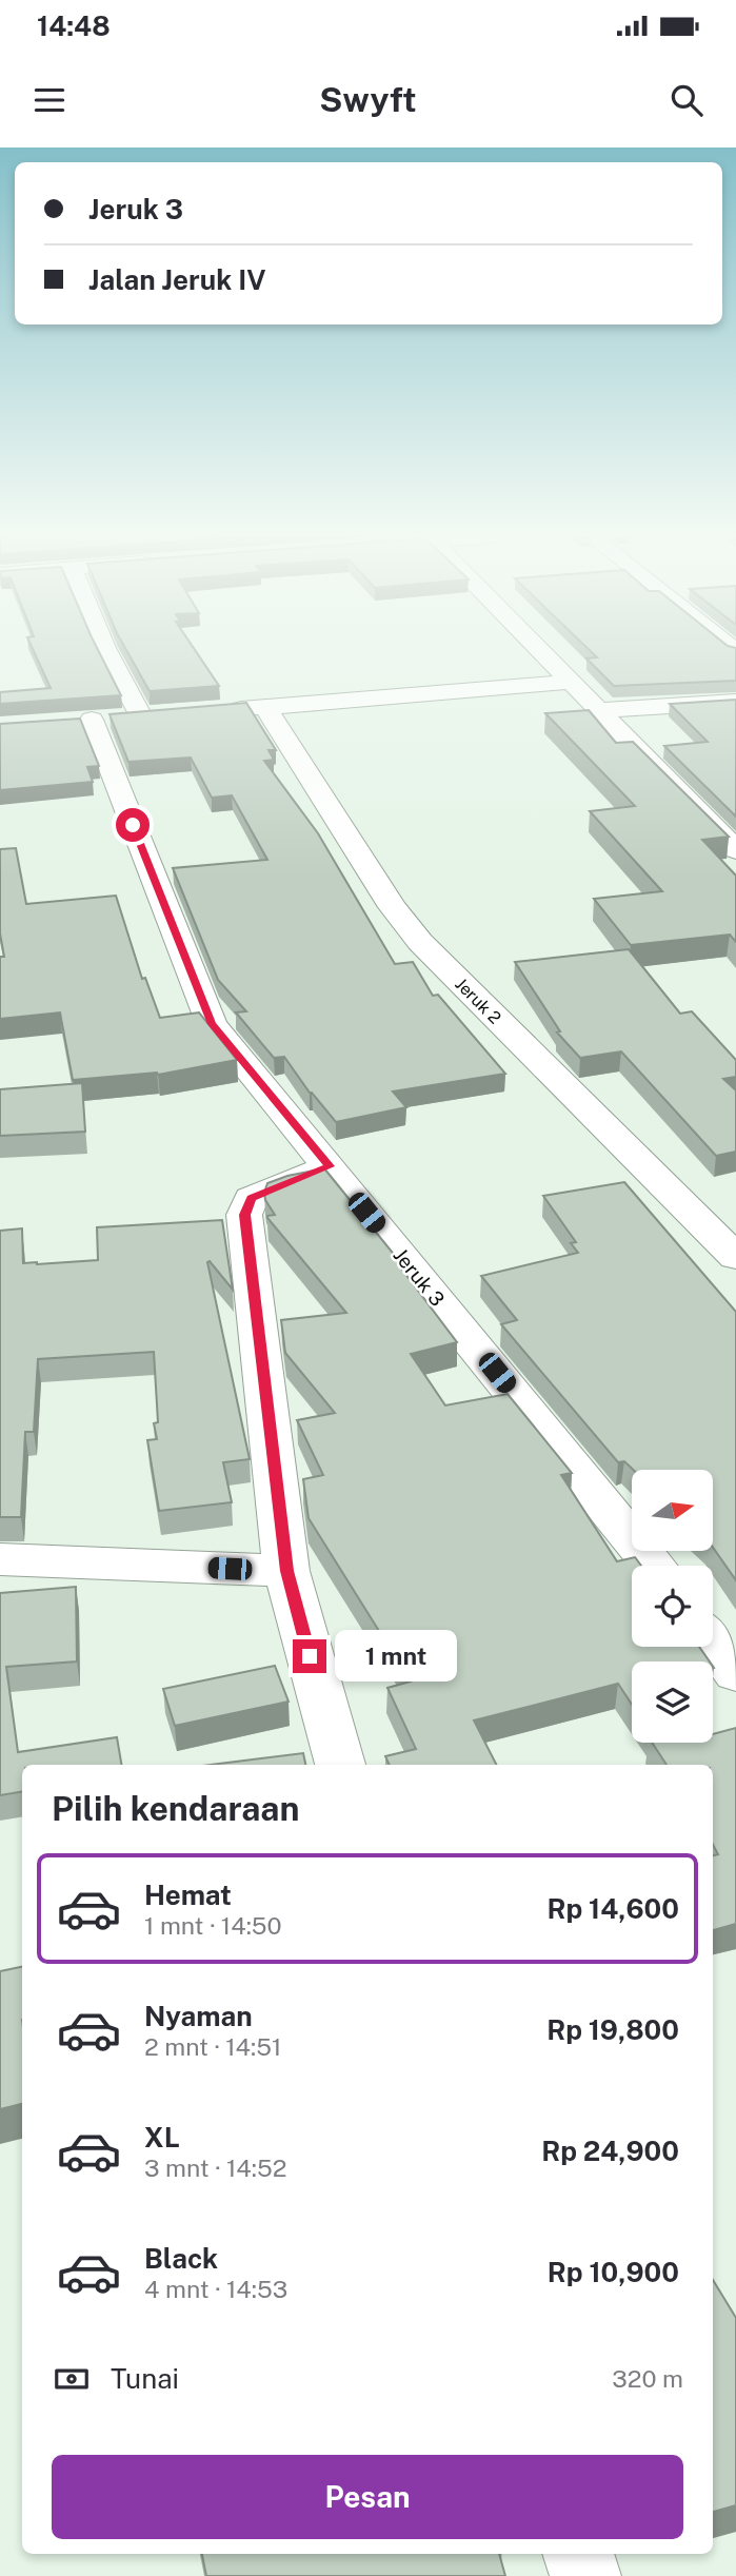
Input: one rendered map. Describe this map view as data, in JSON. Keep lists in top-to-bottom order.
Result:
{
  "streets": {
    "street": ["Jeruk 2", "Jeruk 3"]
  },
  "north": "right",
  "page": {
    "status": "14:48",
    "header": "Swyft",
    "banner": ["Jeruk 3", "Jalan Jeruk IV"],
    "bubble": "1 mnt",
    "heading": "Pilih kendaraan",
    "list": [
      {
        "name": "Hemat",
        "note": "1 mnt · 14:50",
        "value": "Rp 14,600"
      },
      {
        "name": "Nyaman",
        "note": "2 mnt · 14:51",
        "value": "Rp 19,800"
      },
      {
        "name": "XL",
        "note": "3 mnt · 14:52",
        "value": "Rp 24,900"
      },
      {
        "name": "Black",
        "note": "4 mnt · 14:53",
        "value": "Rp 10,900"
      }
    ],
    "pay": ["Tunai", "320 m"],
    "buttons": "Pesan"
  }
}
